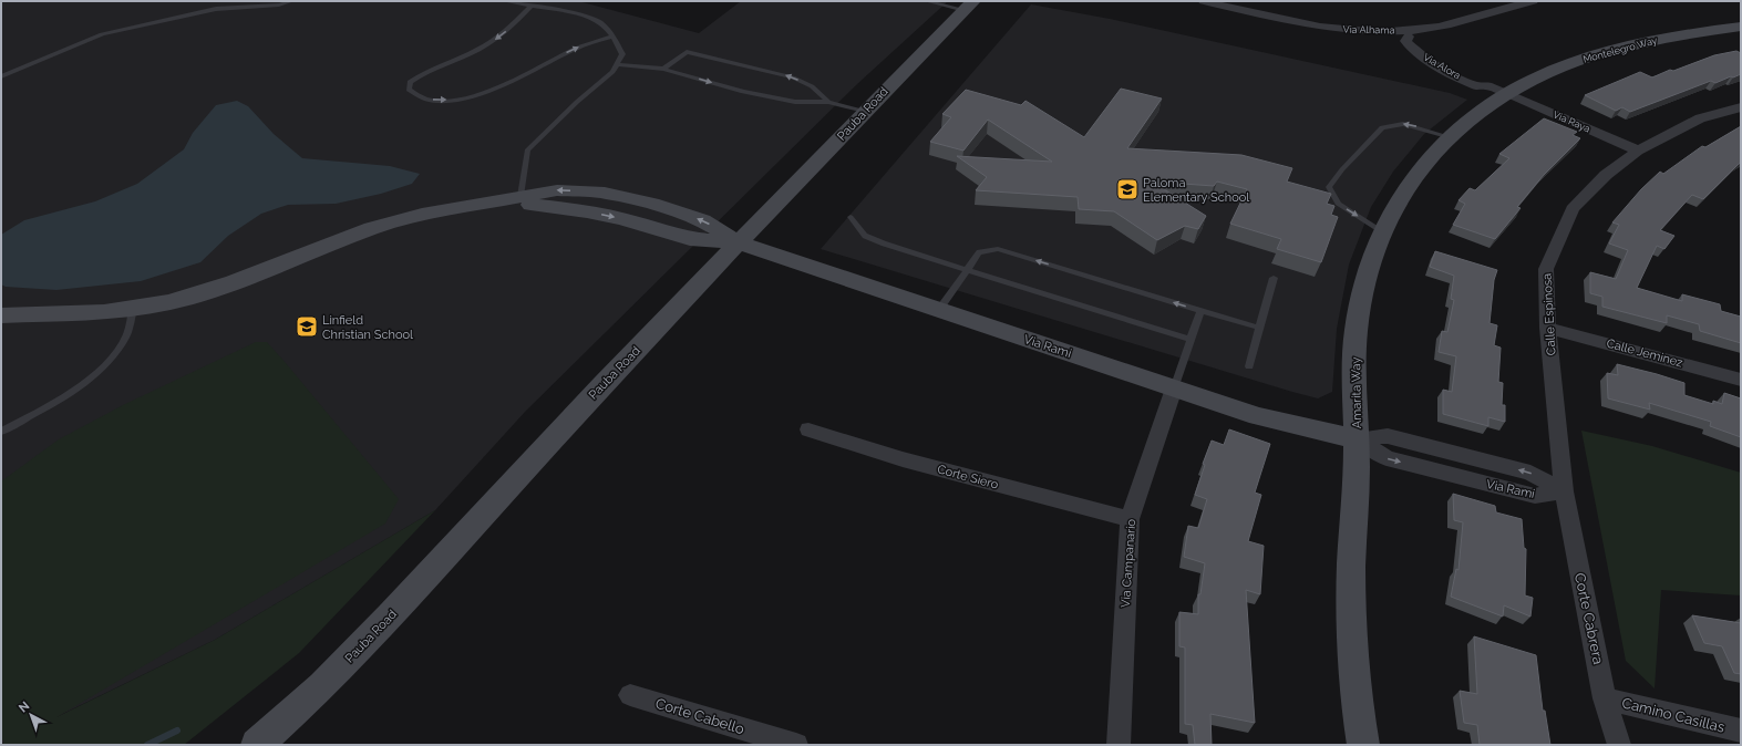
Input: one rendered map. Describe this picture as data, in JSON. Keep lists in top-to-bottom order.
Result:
{
  "streets": {
    "street": [
      "Via Alhama",
      "Montelegro Way",
      "Via Alora",
      "Pauba Road",
      "Via Raya",
      "Calle Espinosa",
      "Via Rami",
      "Calle Jeminez",
      "Amarita Way",
      "Corte Siero",
      "Via Campanario",
      "Corte Cabrera",
      "Camino Casillas",
      "Corte Cabello"
    ]
  },
  "crossings": [
    ["Via Alhama", "Via Alora"],
    ["Montelegro Way", "Via Alora"],
    ["Montelegro Way", "Via Raya"],
    ["Montelegro Way", "Amarita Way"],
    ["Via Alora", "Via Raya"],
    ["Via Alora", "Amarita Way"],
    ["Pauba Road", "Via Rami"],
    ["Via Raya", "Calle Espinosa"],
    ["Via Raya", "Amarita Way"],
    ["Calle Espinosa", "Via Rami"],
    ["Calle Espinosa", "Calle Jeminez"],
    ["Calle Espinosa", "Corte Cabrera"],
    ["Via Rami", "Amarita Way"],
    ["Via Rami", "Via Campanario"],
    ["Via Rami", "Corte Cabrera"],
    ["Corte Siero", "Via Campanario"],
    ["Corte Cabrera", "Camino Casillas"]
  ],
  "places": {
    "school or university": ["Paloma Elementary School", "Linfield Christian School"]
  },
  "north": "top left"
}
